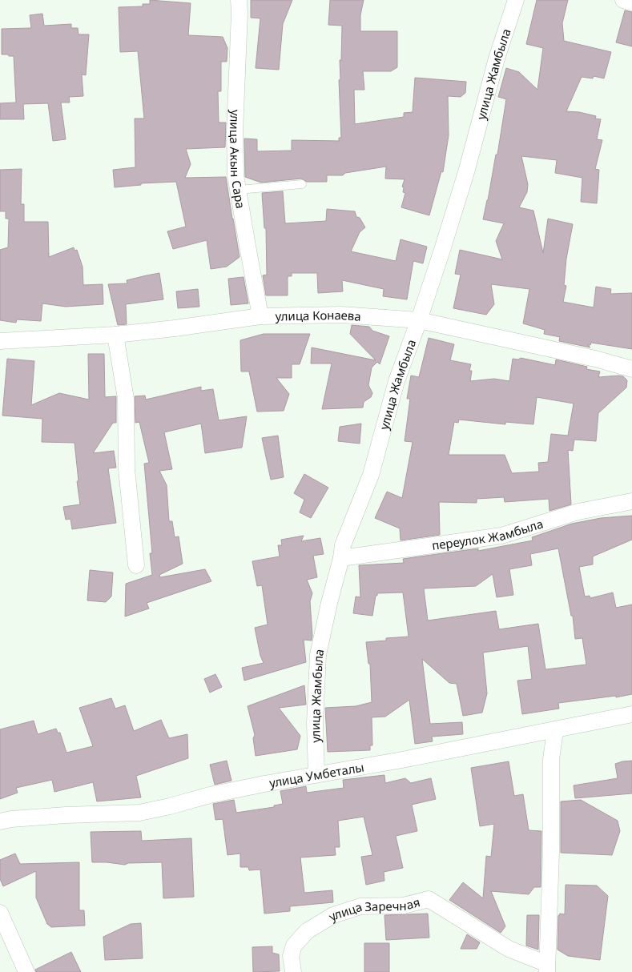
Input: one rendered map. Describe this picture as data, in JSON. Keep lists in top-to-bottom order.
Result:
{
  "streets": {
    "street": [
      "улица Жамбыла",
      "улица Акын Сара",
      "улица Конаева",
      "переулок Жамбыла",
      "улица Умбеталы",
      "улица Заречная"
    ]
  },
  "crossings": [
    ["улица Жамбыла", "улица Конаева"],
    ["улица Жамбыла", "переулок Жамбыла"],
    ["улица Жамбыла", "улица Умбеталы"],
    ["улица Акын Сара", "улица Конаева"],
    ["улица Умбеталы", "улица Заречная"]
  ]
}
